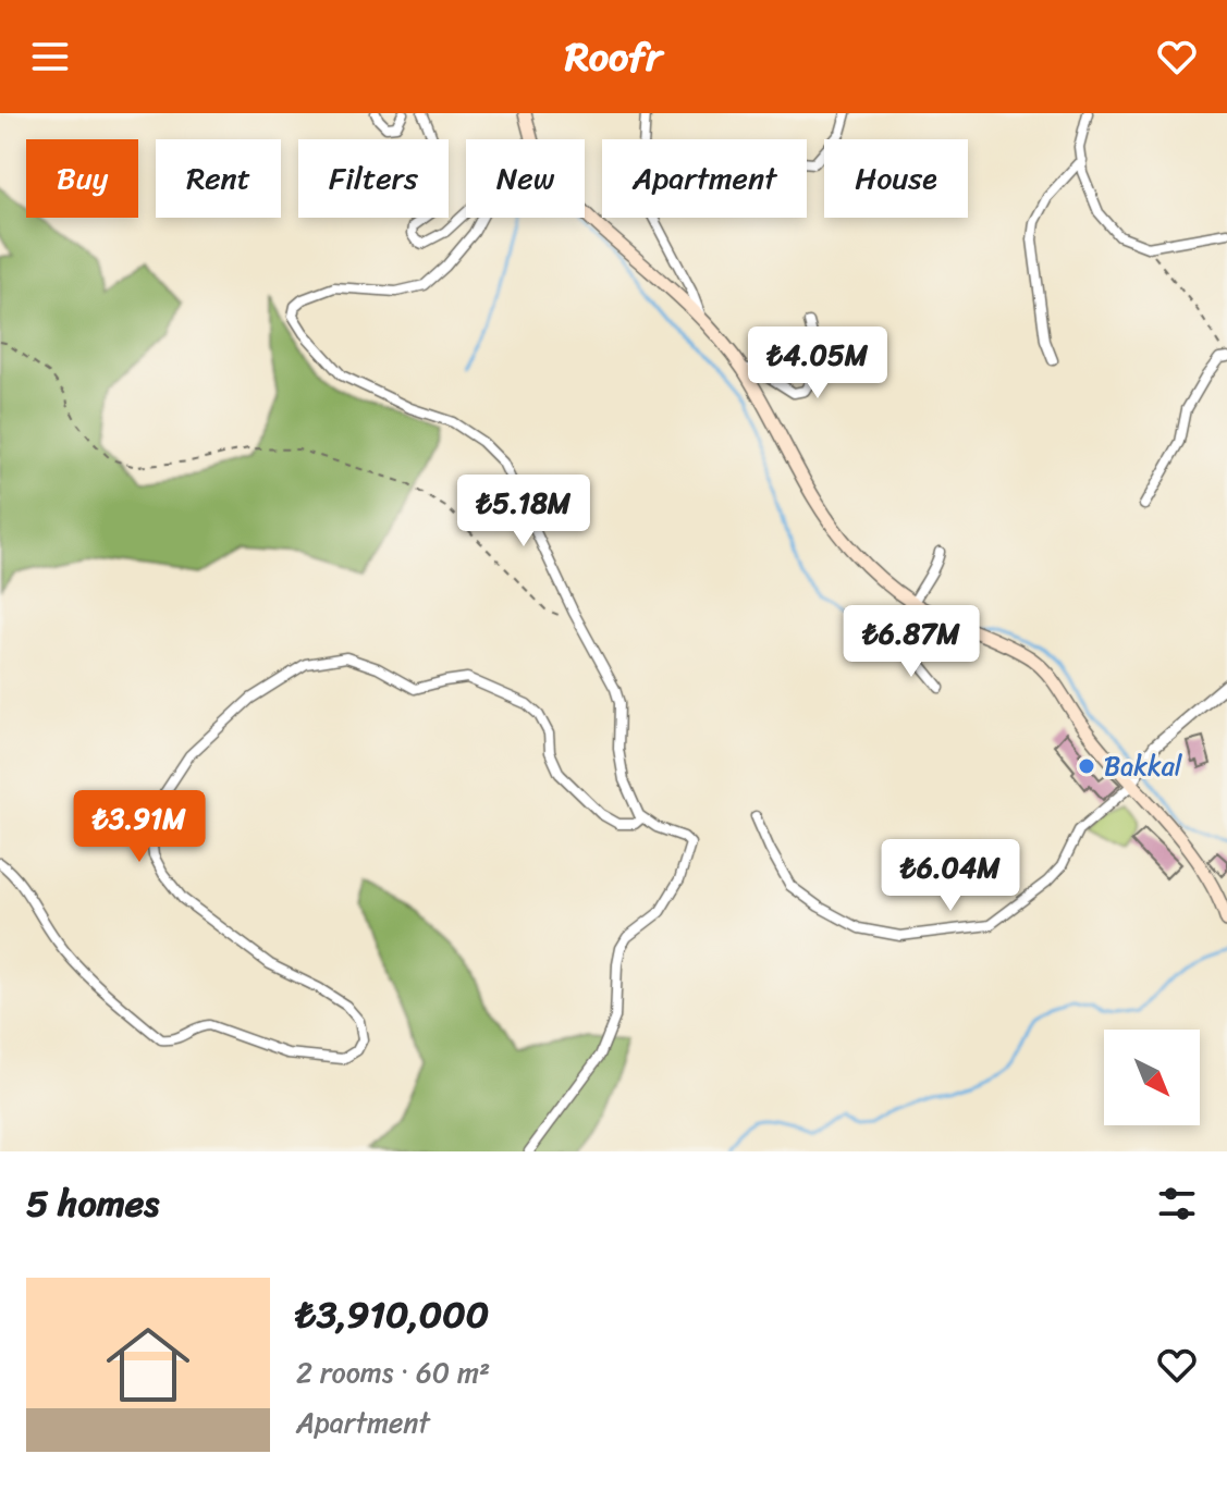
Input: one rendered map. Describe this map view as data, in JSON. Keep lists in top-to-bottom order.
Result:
{
  "places": ["Bakkal"],
  "north": "bottom right",
  "page": {
    "header": "Roofr",
    "chip": [
      "Buy",
      "Rent",
      "Filters",
      "New",
      "Apartment",
      "House"
    ],
    "price": [
      "₺4.05M",
      "₺5.18M",
      "₺6.87M",
      "₺3.91M",
      "₺6.04M"
    ],
    "heading": "5 homes",
    "list": [
      {
        "name": "₺3,910,000",
        "note": "2 rooms · 60 m² · Apartment"
      }
    ]
  }
}
